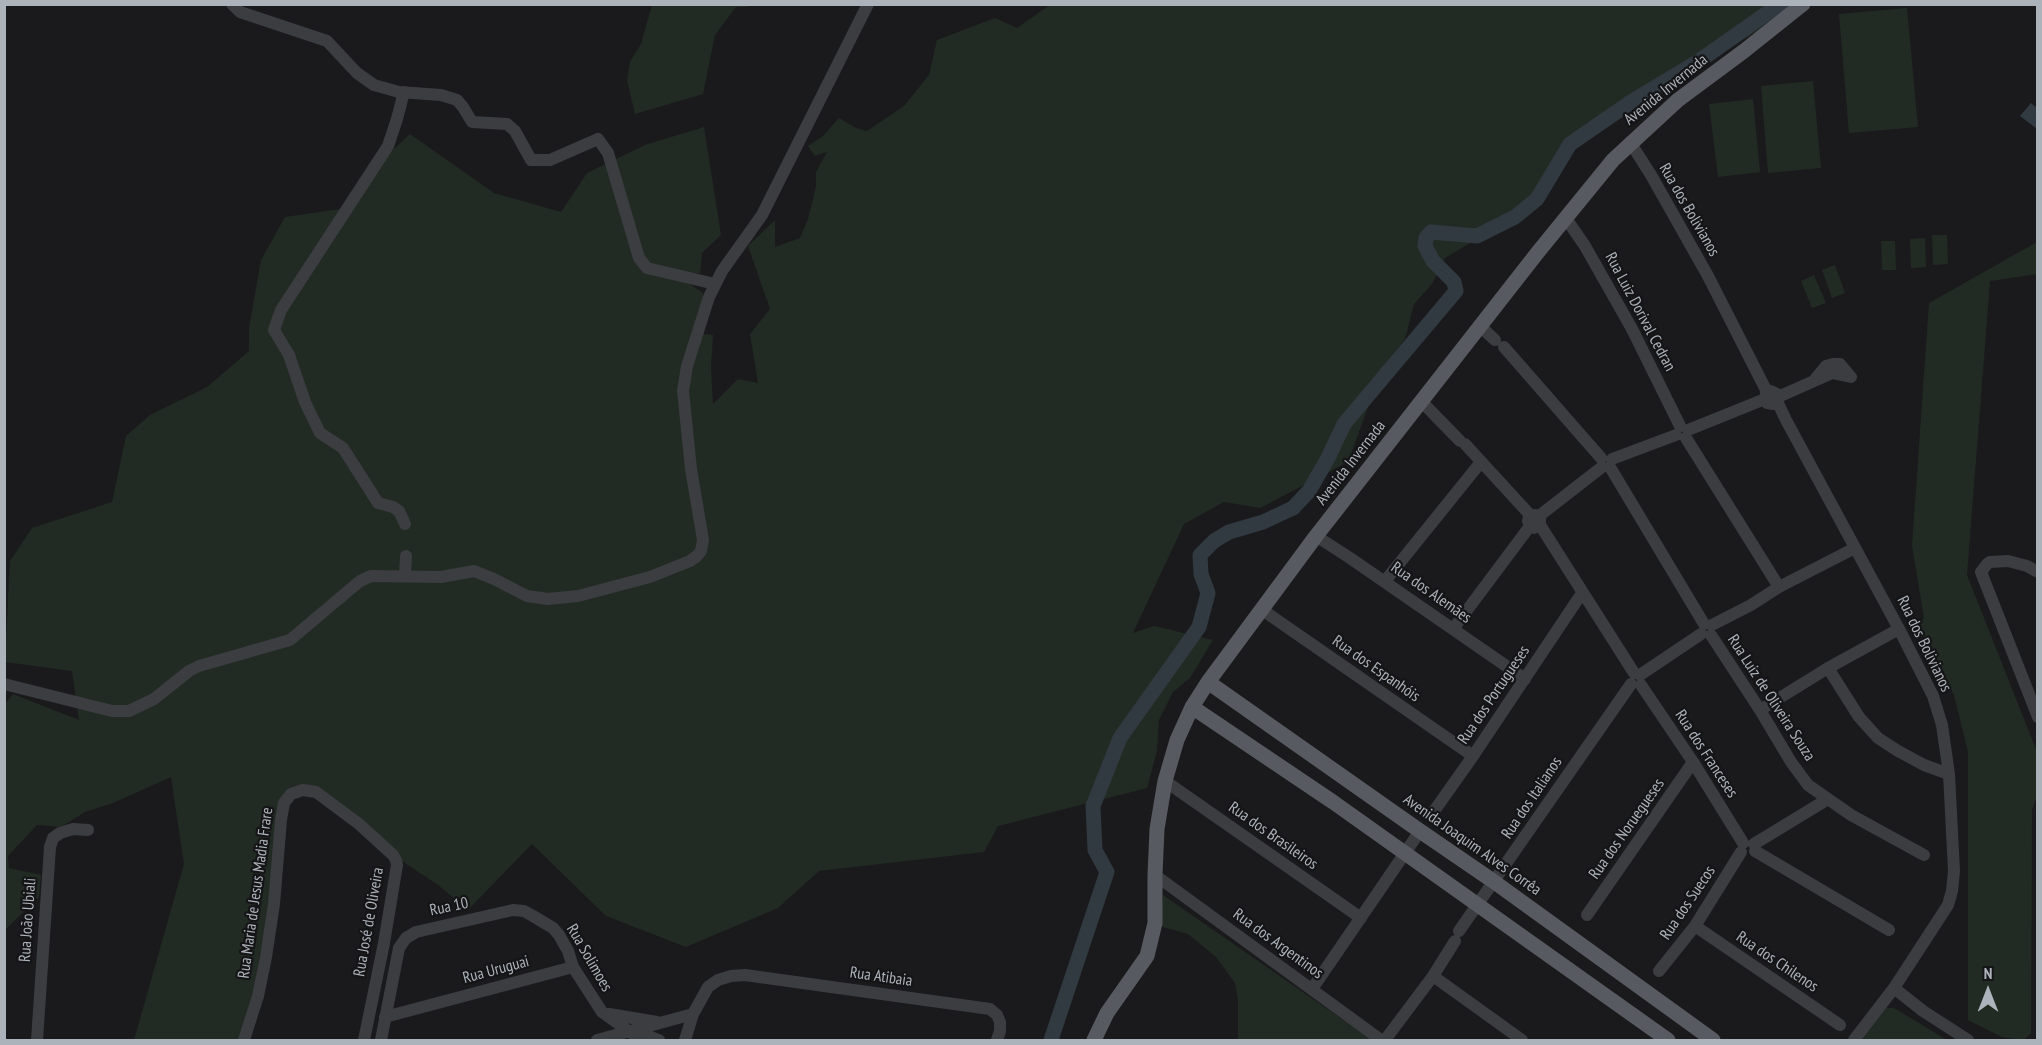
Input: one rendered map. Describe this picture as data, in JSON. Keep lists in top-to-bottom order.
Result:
{
  "streets": {
    "main road": ["Avenida Invernada", "Avenida Joaquim Alves Corrêa"],
    "street": [
      "Rua dos Bolivianos",
      "Rua Luiz Dorival Cedran",
      "Rua dos Alemães",
      "Rua dos Espanhóis",
      "Rua dos Portugueses",
      "Rua Luiz de Oliveira Souza",
      "Rua dos Franceses",
      "Rua dos Italianos",
      "Rua dos Noruegueses",
      "Rua dos Brasileiros",
      "Rua Maria de Jesus Madia Frare",
      "Rua dos Suecos",
      "Rua 10",
      "Rua João Ubiali",
      "Rua José de Oliveira",
      "Rua dos Argentinos",
      "Rua Solimoes",
      "Rua dos Chilenos",
      "Rua Uruguai",
      "Rua Atibaia"
    ]
  },
  "crossings": [
    ["Avenida Invernada", "Rua dos Bolivianos"],
    ["Avenida Invernada", "Rua Luiz Dorival Cedran"],
    ["Avenida Invernada", "Rua dos Alemães"],
    ["Avenida Invernada", "Rua dos Espanhóis"],
    ["Avenida Invernada", "Rua Luiz de Oliveira Souza"],
    ["Avenida Invernada", "Rua dos Franceses"],
    ["Avenida Invernada", "Rua dos Brasileiros"],
    ["Avenida Invernada", "Avenida Joaquim Alves Corrêa"],
    ["Avenida Invernada", "Rua dos Argentinos"],
    ["Rua dos Bolivianos", "Rua dos Italianos"],
    ["Rua Luiz Dorival Cedran", "Rua dos Italianos"],
    ["Rua dos Alemães", "Rua dos Portugueses"],
    ["Rua dos Espanhóis", "Rua dos Portugueses"],
    ["Rua dos Portugueses", "Rua dos Franceses"],
    ["Rua Luiz de Oliveira Souza", "Rua dos Italianos"],
    ["Rua Luiz de Oliveira Souza", "Rua dos Suecos"],
    ["Rua dos Franceses", "Rua dos Italianos"],
    ["Rua dos Franceses", "Rua dos Noruegueses"],
    ["Rua dos Franceses", "Rua dos Suecos"],
    ["Rua dos Italianos", "Avenida Joaquim Alves Corrêa"],
    ["Rua dos Italianos", "Rua dos Argentinos"],
    ["Rua Maria de Jesus Madia Frare", "Rua José de Oliveira"],
    ["Rua dos Suecos", "Rua dos Chilenos"],
    ["Rua 10", "Rua Solimoes"],
    ["Rua 10", "Rua Uruguai"],
    ["Rua Solimoes", "Rua Uruguai"]
  ],
  "north": "top"
}
